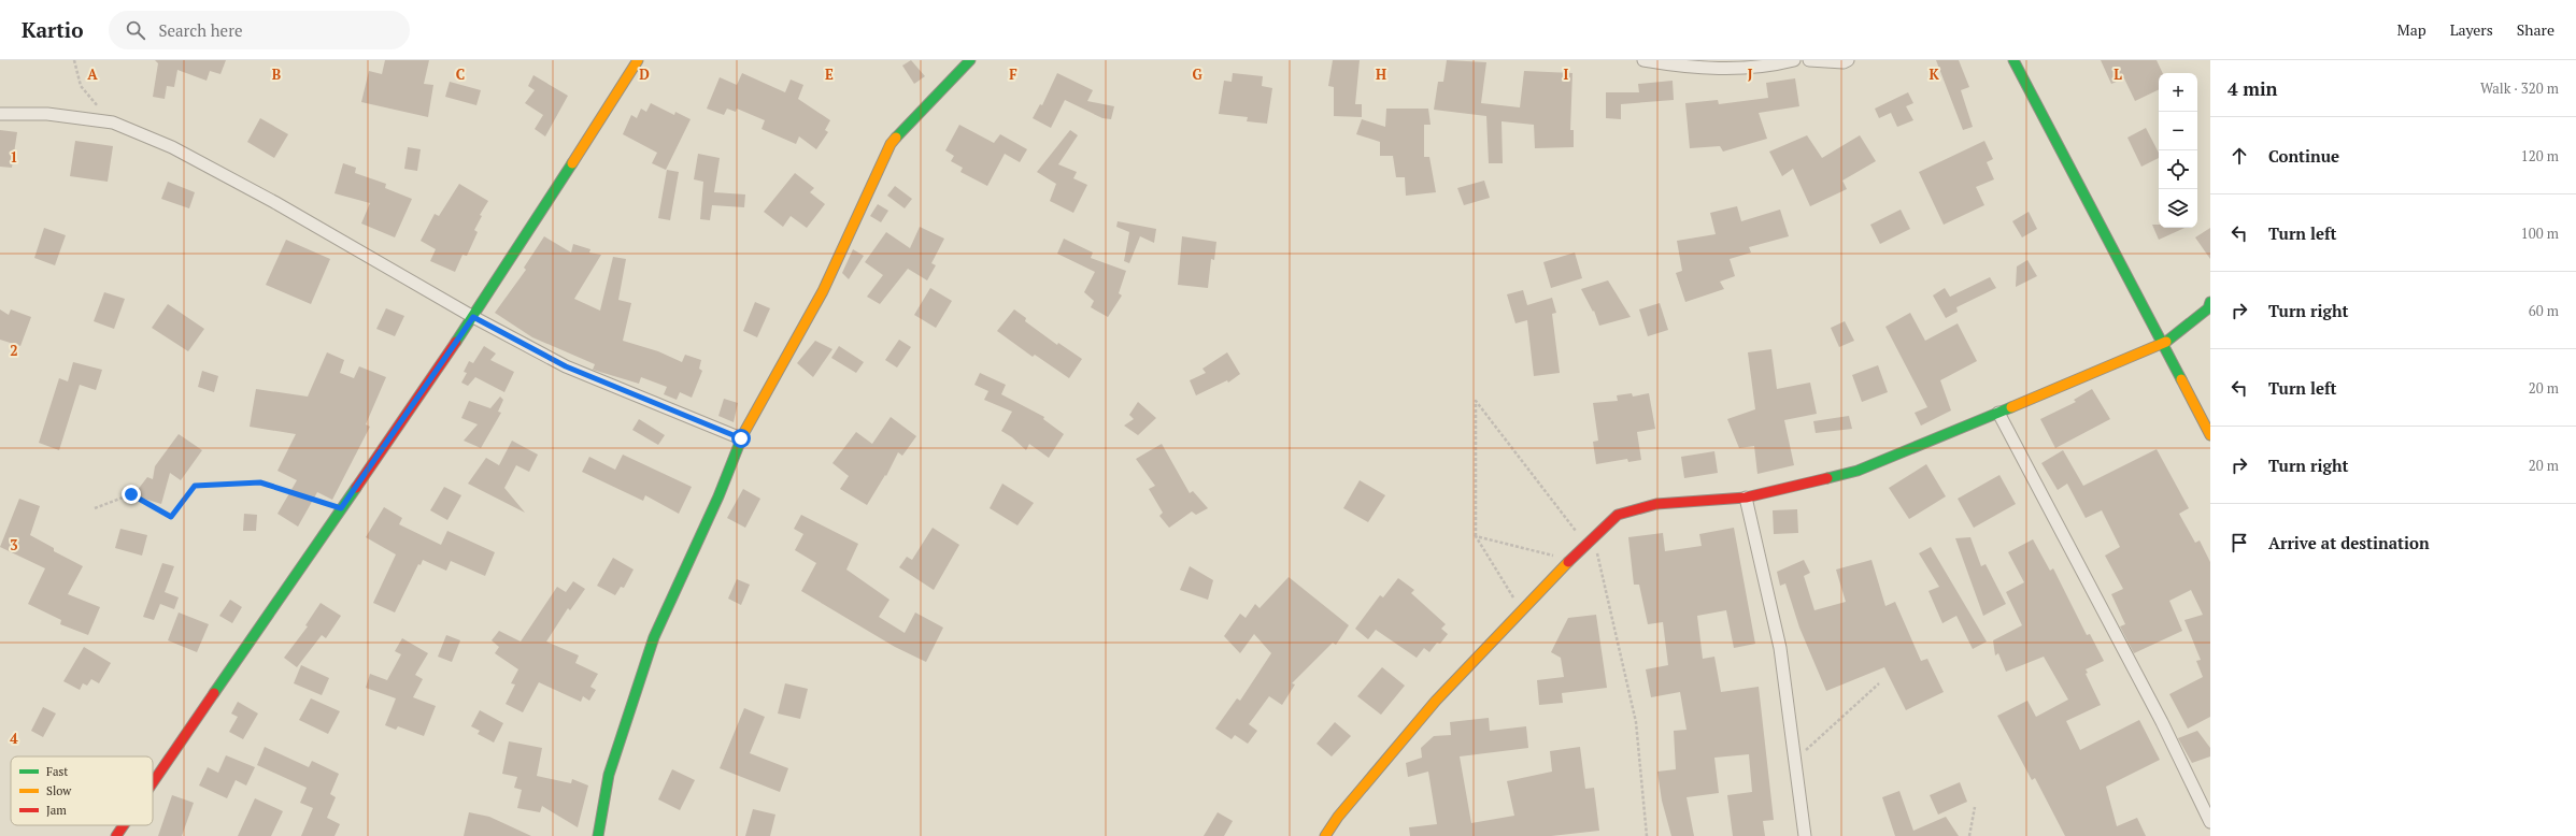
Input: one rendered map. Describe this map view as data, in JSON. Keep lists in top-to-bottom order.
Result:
{
  "legend": ["Fast", "Slow", "Jam"],
  "page": {
    "header": "Kartio",
    "search": "Search here",
    "nav": ["Map", "Layers", "Share"],
    "heading": ["4 min", "Walk · 320 m"],
    "map_buttons": ["+", "−"],
    "list": [
      ["Continue", "120 m"],
      ["Turn left", "100 m"],
      ["Turn right", "60 m"],
      ["Turn left", "20 m"],
      ["Turn right", "20 m"],
      "Arrive at destination"
    ]
  },
  "grid": {
    "columns": [
      "A",
      "B",
      "C",
      "D",
      "E",
      "F",
      "G",
      "H",
      "I",
      "J",
      "K",
      "L"
    ],
    "rows": [
      "1",
      "2",
      "3",
      "4"
    ]
  }
}
